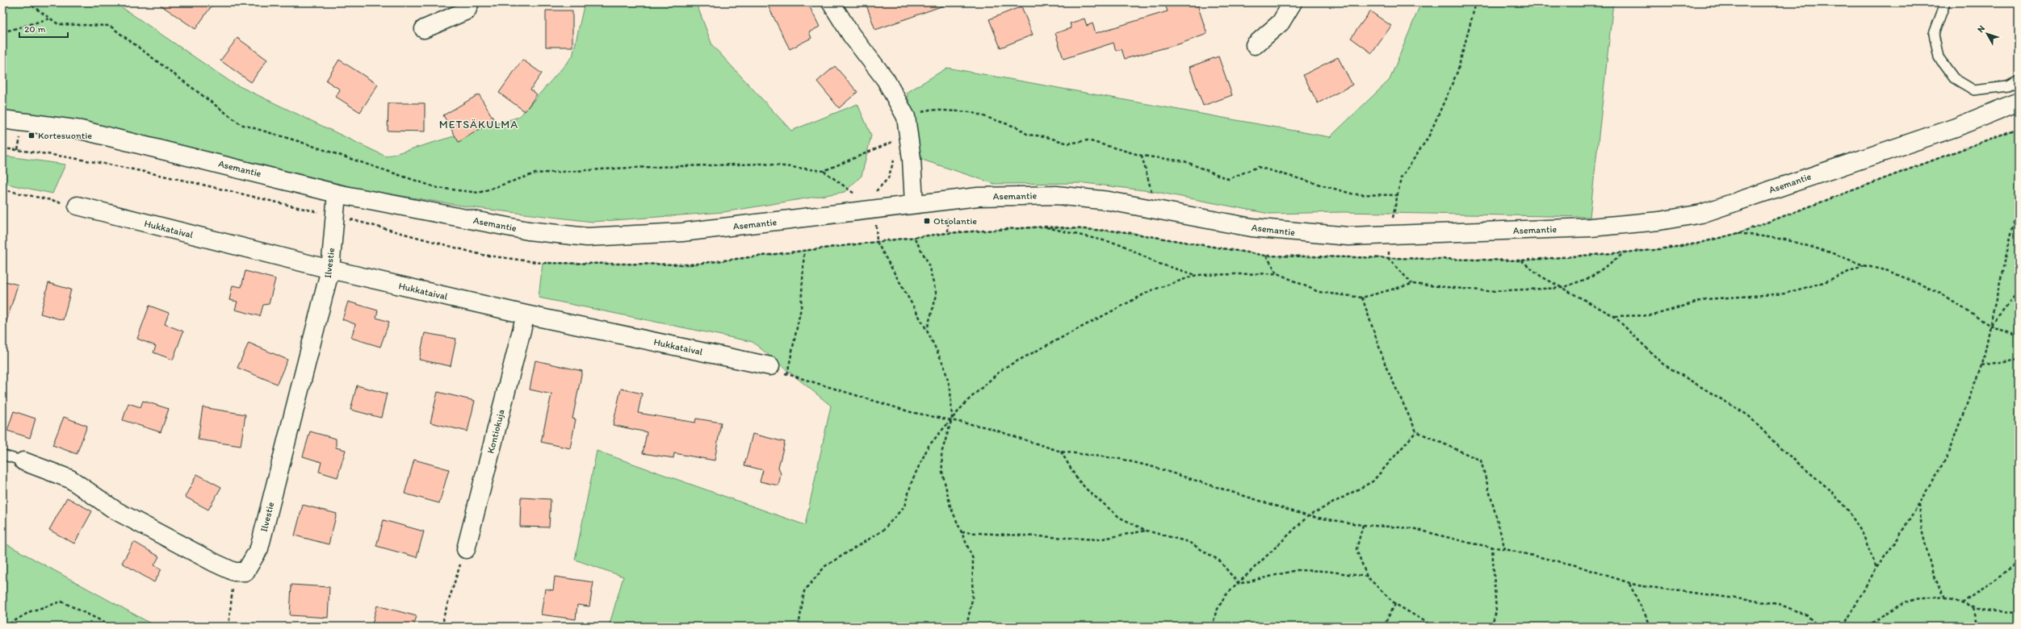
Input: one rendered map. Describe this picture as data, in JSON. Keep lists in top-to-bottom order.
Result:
{
  "streets": {
    "main road": [
      "Asemantie",
      "Hukkataival",
      "Ilvestie",
      "Kontiokuja"
    ]
  },
  "crossings": [
    ["Asemantie", "Ilvestie"],
    ["Hukkataival", "Ilvestie"],
    ["Hukkataival", "Kontiokuja"]
  ],
  "districts": ["METSÄKULMA"],
  "places": {
    "transit": ["Kortesuontie", "Otsolantie"]
  },
  "scale_bar": "20 m",
  "north": "top left"
}
